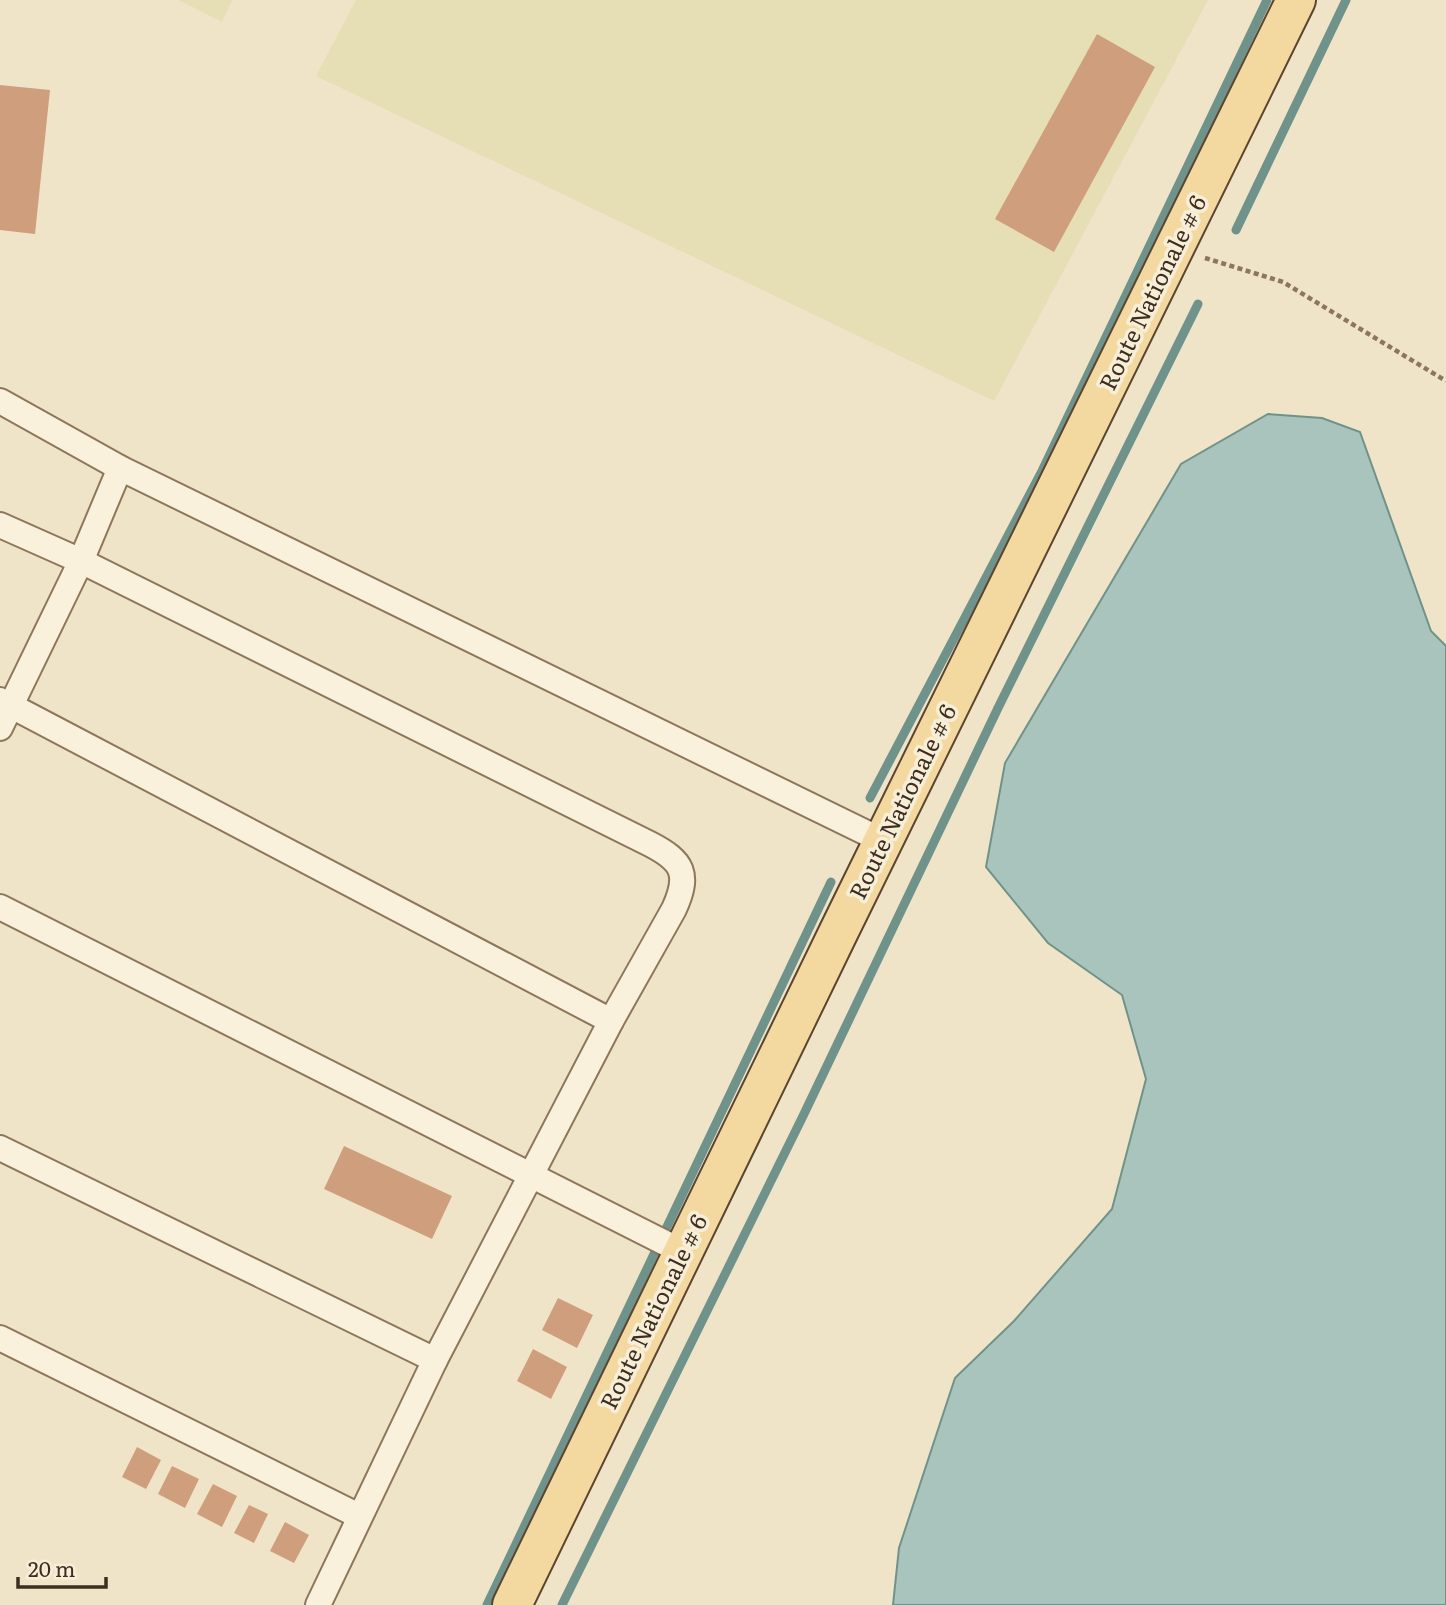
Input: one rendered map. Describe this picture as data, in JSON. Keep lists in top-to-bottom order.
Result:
{
  "streets": {
    "main road": ["Route Nationale # 6"]
  },
  "scale_bar": "20 m"
}
